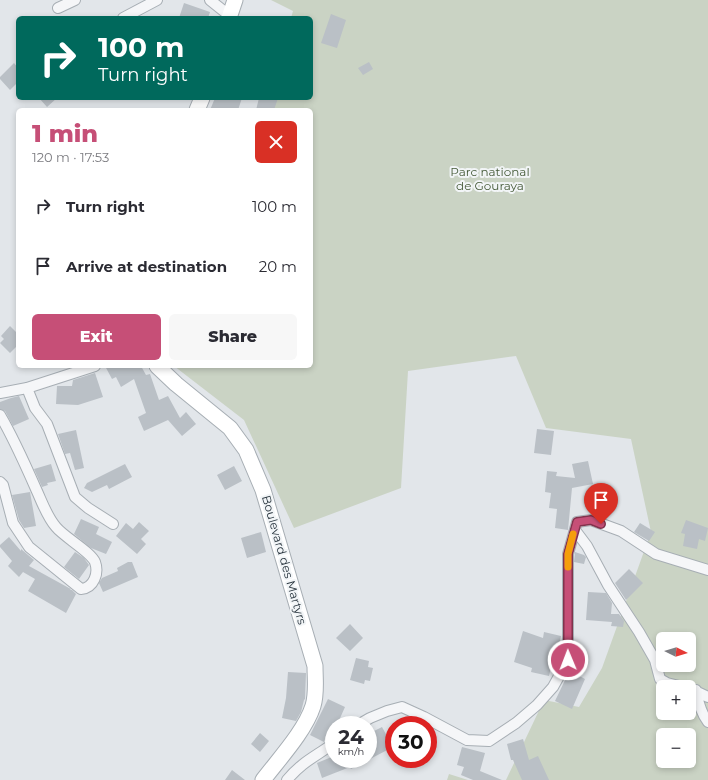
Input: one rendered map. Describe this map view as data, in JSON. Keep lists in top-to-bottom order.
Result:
{
  "streets": {
    "main road": ["Boulevard des Martyrs"]
  },
  "parks": ["Parc national de Gouraya"],
  "north": "right",
  "page": {
    "turn": ["100 m", "Turn right"],
    "heading": ["1 min", "120 m · 17:53"],
    "list": [
      {
        "name": "Turn right",
        "value": "100 m"
      },
      {
        "name": "Arrive at destination",
        "value": "20 m"
      }
    ],
    "buttons": ["Exit", "Share"],
    "map_buttons": ["+", "−"],
    "speed": "24 km/h",
    "limit": "30"
  }
}
